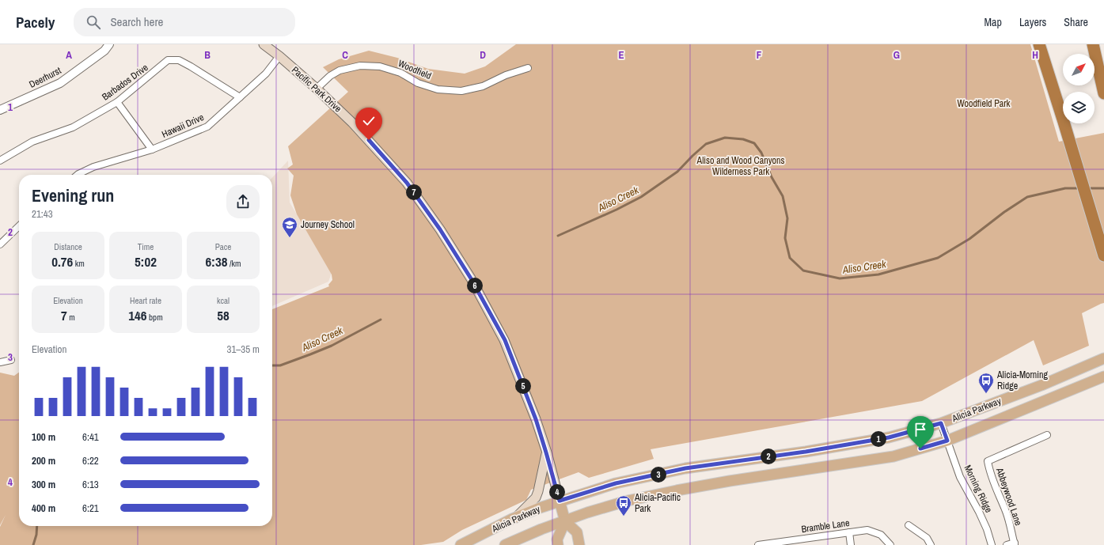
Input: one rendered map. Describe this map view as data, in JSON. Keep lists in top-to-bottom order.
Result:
{
  "streets": {
    "main road": ["Pacific Park Drive", "Alicia Parkway"],
    "street": [
      "Woodfield",
      "Deerhurst",
      "Barbados Drive",
      "Hawaii Drive",
      "Morning Ridge",
      "Abbeywood Lane",
      "Bramble Lane"
    ]
  },
  "crossings": [
    ["Woodfield", "Pacific Park Drive"],
    ["Barbados Drive", "Hawaii Drive"],
    ["Pacific Park Drive", "Hawaii Drive"],
    ["Pacific Park Drive", "Alicia Parkway"],
    ["Alicia Parkway", "Morning Ridge"]
  ],
  "water": ["Aliso Creek"],
  "parks": ["Woodfield Park", "Aliso and Wood Canyons Wilderness Park"],
  "places": {
    "school or university": ["Journey School"],
    "bus stop": ["Alicia-Morning Ridge", "Alicia-Pacific Park"]
  },
  "north": "top right",
  "page": {
    "header": "Pacely",
    "search": "Search here",
    "nav": ["Map", "Layers", "Share"],
    "heading": ["Evening run", "21:43"],
    "pins": [
      "7",
      "6",
      "5",
      "1",
      "2",
      "3",
      "4"
    ],
    "stats": [
      ["Distance", "0.76 km"],
      ["Time", "5:02"],
      ["Pace", "6:38 /km"],
      ["Elevation", "7 m"],
      ["Heart rate", "146 bpm"],
      ["kcal", "58"]
    ],
    "chart": ["Elevation", "31–35 m"],
    "list": [
      {
        "name": "100 m",
        "note": "6:41"
      },
      {
        "name": "200 m",
        "note": "6:22"
      },
      {
        "name": "300 m",
        "note": "6:13"
      },
      {
        "name": "400 m",
        "note": "6:21"
      }
    ]
  },
  "grid": {
    "columns": [
      "A",
      "B",
      "C",
      "D",
      "E",
      "F",
      "G",
      "H"
    ],
    "rows": [
      "1",
      "2",
      "3",
      "4"
    ]
  }
}
